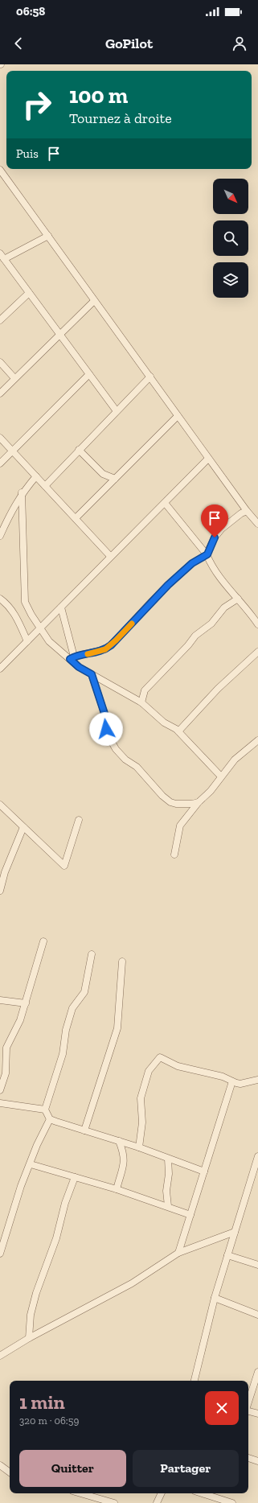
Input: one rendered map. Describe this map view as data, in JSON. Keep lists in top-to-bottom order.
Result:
{
  "north": "bottom right",
  "page": {
    "status": "06:58",
    "header": "GoPilot",
    "turn": ["100 m", "Tournez à droite"],
    "then": "Puis",
    "heading": ["1 min", "320 m · 06:59"],
    "buttons": ["Quitter", "Partager"]
  }
}
